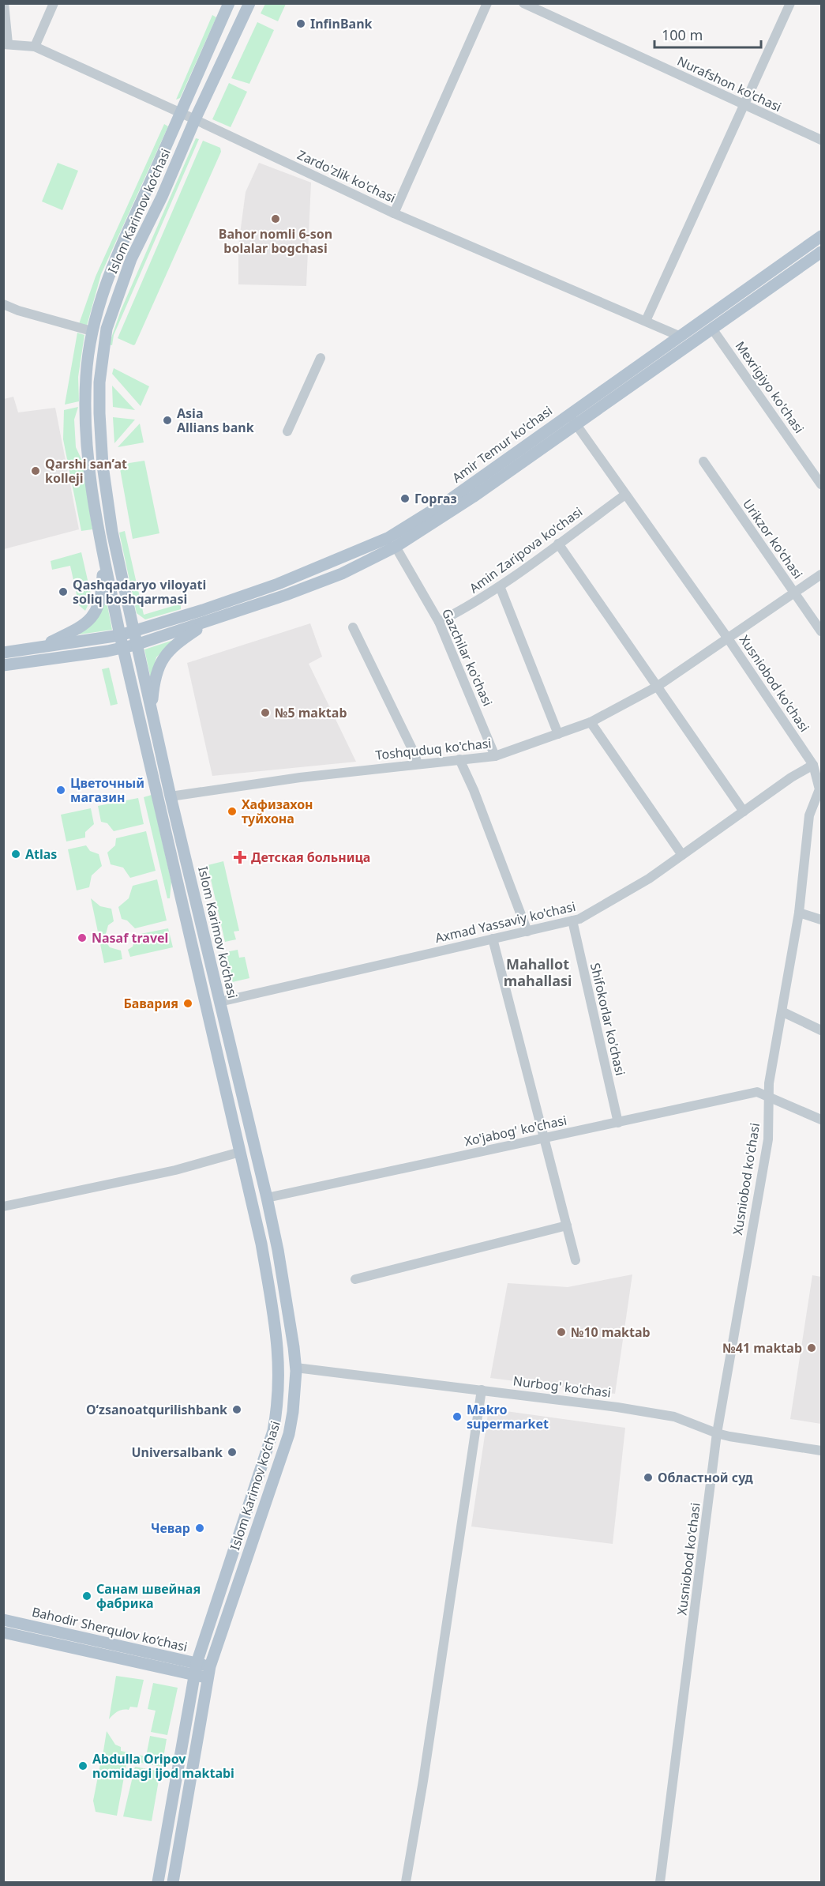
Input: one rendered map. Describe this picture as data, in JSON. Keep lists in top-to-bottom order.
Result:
{
  "streets": {
    "main road": ["Islom Karimov ko‘chasi", "Amir Temur ko'chasi", "Bahodir Sherqulov ko‘chasi"],
    "street": [
      "Nurafshon ko'chasi",
      "Zardo'zlik ko'chasi",
      "Mexrigiyo ko'chasi",
      "Urikzor ko'chasi",
      "Amin Zaripova ko'chasi",
      "Gazchilar ko'chasi",
      "Xusniobod ko'chasi",
      "Toshquduq ko'chasi",
      "Axmad Yassaviy ko'chasi",
      "Shifokorlar ko'chasi",
      "Xo'jabog' ko'chasi",
      "Nurbog' ko'chasi"
    ]
  },
  "crossings": [
    ["Zardo'zlik ko'chasi", "Islom Karimov ko‘chasi"],
    ["Zardo'zlik ko'chasi", "Amir Temur ko'chasi"],
    ["Islom Karimov ko‘chasi", "Amir Temur ko'chasi"],
    ["Islom Karimov ko‘chasi", "Toshquduq ko'chasi"],
    ["Islom Karimov ko‘chasi", "Axmad Yassaviy ko'chasi"],
    ["Islom Karimov ko‘chasi", "Xo'jabog' ko'chasi"],
    ["Islom Karimov ko‘chasi", "Nurbog' ko'chasi"],
    ["Islom Karimov ko‘chasi", "Bahodir Sherqulov ko‘chasi"],
    ["Mexrigiyo ko'chasi", "Amir Temur ko'chasi"],
    ["Amir Temur ko'chasi", "Gazchilar ko'chasi"],
    ["Amir Temur ko'chasi", "Xusniobod ko'chasi"],
    ["Urikzor ko'chasi", "Toshquduq ko'chasi"],
    ["Amin Zaripova ko'chasi", "Gazchilar ko'chasi"],
    ["Amin Zaripova ko'chasi", "Xusniobod ko'chasi"],
    ["Gazchilar ko'chasi", "Toshquduq ko'chasi"],
    ["Xusniobod ko'chasi", "Toshquduq ko'chasi"],
    ["Xusniobod ko'chasi", "Axmad Yassaviy ko'chasi"],
    ["Xusniobod ko'chasi", "Xo'jabog' ko'chasi"],
    ["Xusniobod ko'chasi", "Nurbog' ko'chasi"],
    ["Axmad Yassaviy ko'chasi", "Shifokorlar ko'chasi"],
    ["Shifokorlar ko'chasi", "Xo'jabog' ko'chasi"]
  ],
  "districts": ["Mahallot mahallasi"],
  "places": {
    "other": [
      "InfinBank",
      "Bahor nomli 6-son bolalar bogchasi",
      "Asia Allians bank",
      "Qarshi san’at kolleji",
      "Горгаз",
      "Qashqadaryo viloyati soliq boshqarmasi",
      "№5 maktab",
      "Цветочный магазин",
      "Хафизахон туйхона",
      "Atlas",
      "Nasaf travel",
      "Бавария",
      "№10 maktab",
      "№41 maktab",
      "Oʻzsanoatqurilishbank",
      "Makro supermarket",
      "Universalbank",
      "Областной суд",
      "Чевар",
      "Санам швейная фабрика",
      "Abdulla Oripov nomidagi ijod maktabi"
    ],
    "health": ["Детская больница"]
  },
  "scale_bar": "100 m"
}
